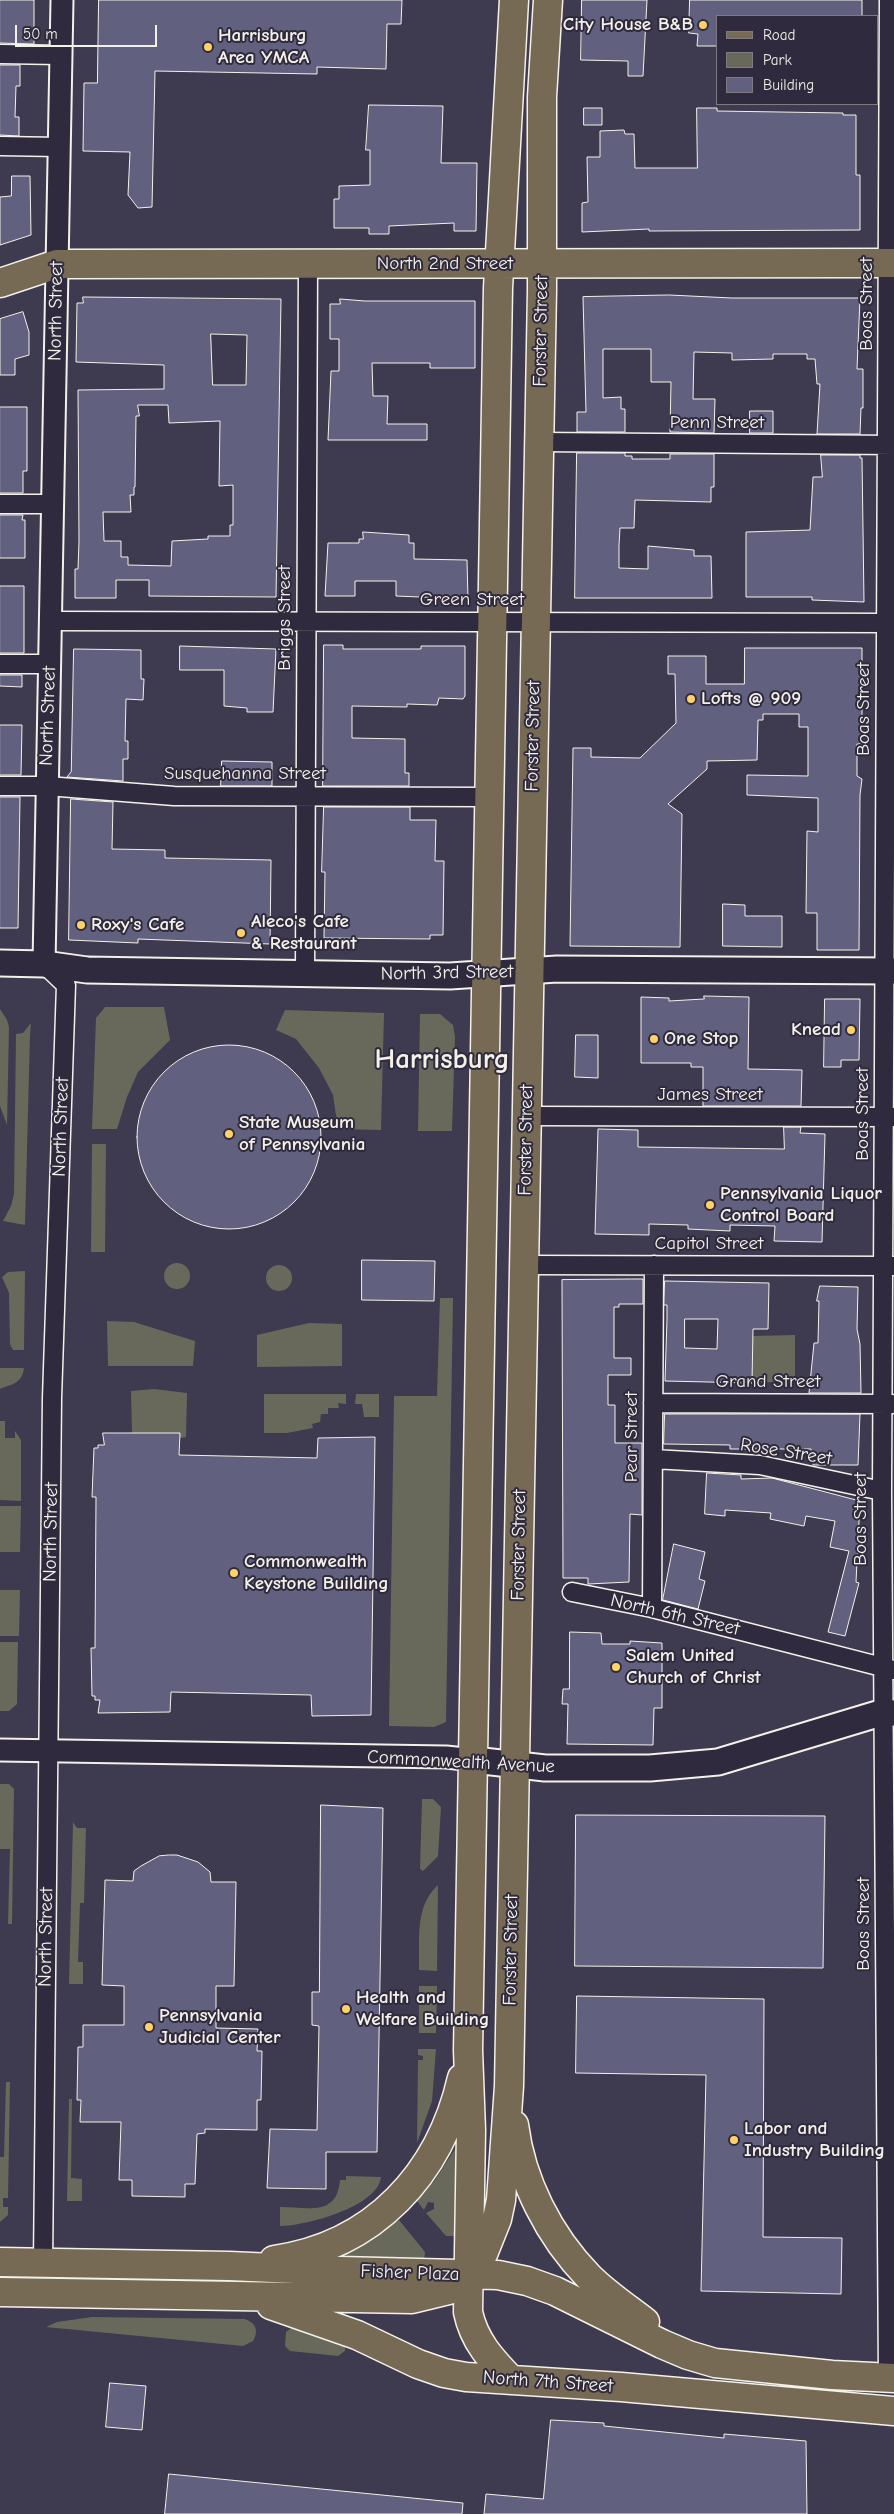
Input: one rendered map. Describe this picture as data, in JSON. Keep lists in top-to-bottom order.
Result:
{
  "streets": {
    "main road": [
      "North 2nd Street",
      "Forster Street",
      "North 3rd Street",
      "Commonwealth Avenue",
      "Fisher Plaza",
      "North 7th Street"
    ],
    "street": [
      "Boas Street",
      "North Street",
      "Penn Street",
      "Green Street",
      "Briggs Street",
      "Susquehanna Street",
      "James Street",
      "Capitol Street",
      "Grand Street",
      "Pear Street",
      "Rose Street",
      "North 6th Street"
    ]
  },
  "crossings": [
    ["North 2nd Street", "Boas Street"],
    ["North 2nd Street", "North Street"],
    ["North 2nd Street", "Forster Street"],
    ["North 2nd Street", "Briggs Street"],
    ["Boas Street", "Penn Street"],
    ["Boas Street", "Green Street"],
    ["Boas Street", "North 3rd Street"],
    ["Boas Street", "James Street"],
    ["Boas Street", "Capitol Street"],
    ["Boas Street", "Grand Street"],
    ["Boas Street", "Rose Street"],
    ["Boas Street", "North 6th Street"],
    ["Boas Street", "Commonwealth Avenue"],
    ["North Street", "Green Street"],
    ["North Street", "Susquehanna Street"],
    ["North Street", "North 3rd Street"],
    ["North Street", "Commonwealth Avenue"],
    ["North Street", "Fisher Plaza"],
    ["Forster Street", "Penn Street"],
    ["Forster Street", "Green Street"],
    ["Forster Street", "North 3rd Street"],
    ["Forster Street", "James Street"],
    ["Forster Street", "Capitol Street"],
    ["Forster Street", "Commonwealth Avenue"],
    ["Forster Street", "Fisher Plaza"],
    ["Green Street", "Briggs Street"],
    ["Briggs Street", "Susquehanna Street"],
    ["Briggs Street", "North 3rd Street"],
    ["Capitol Street", "Pear Street"],
    ["Grand Street", "Pear Street"],
    ["Pear Street", "Rose Street"],
    ["Pear Street", "North 6th Street"],
    ["Fisher Plaza", "North 7th Street"]
  ],
  "districts": ["Harrisburg"],
  "places": [
    "City House B&B",
    "Harrisburg Area YMCA",
    "Lofts @ 909",
    "Roxy's Cafe",
    "Aleco's Cafe & Restaurant",
    "Knead",
    "One Stop",
    "State Museum of Pennsylvania",
    "Pennsylvania Liquor Control Board",
    "Commonwealth Keystone Building",
    "Salem United Church of Christ",
    "Health and Welfare Building",
    "Pennsylvania Judicial Center",
    "Labor and Industry Building"
  ],
  "legend": ["Road", "Park", "Building"],
  "scale_bar": "50 m"
}
